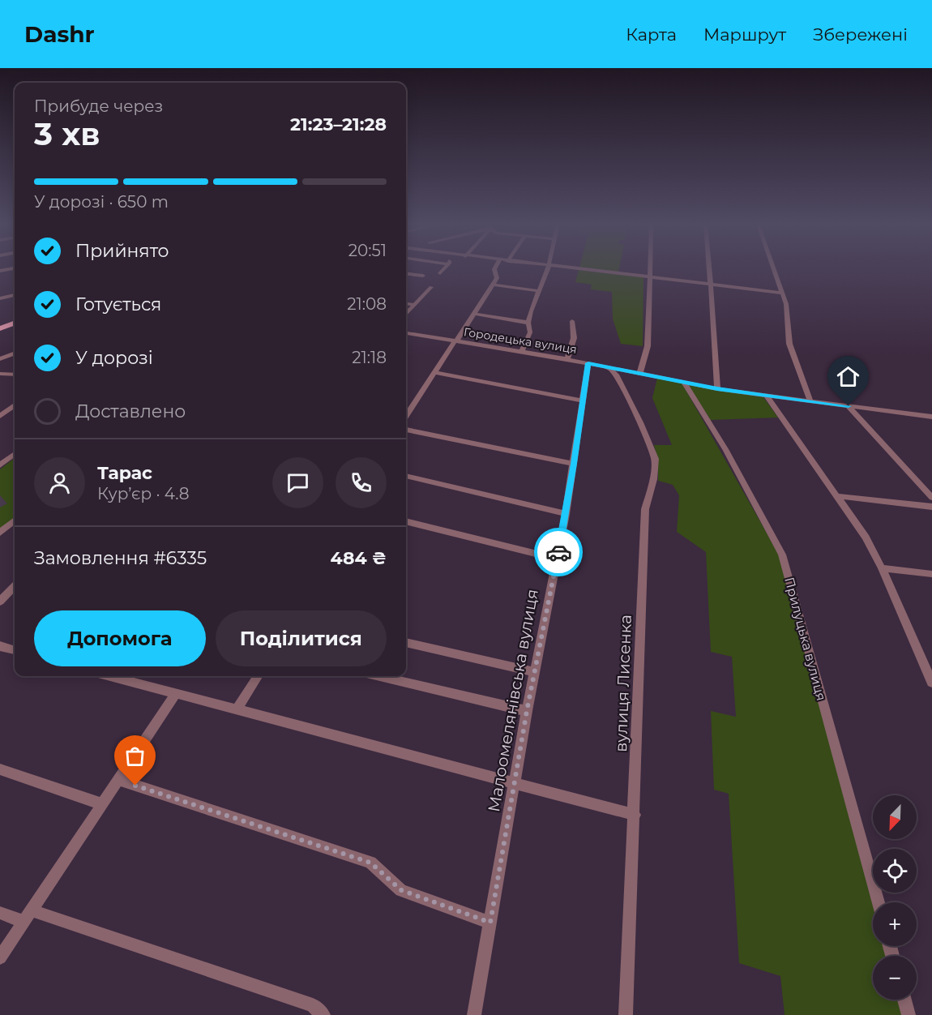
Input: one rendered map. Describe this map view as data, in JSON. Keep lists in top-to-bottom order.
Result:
{
  "streets": {
    "street": [
      "Городецька вулиця",
      "Прилуцька вулиця",
      "вулиця Лисенка",
      "Малоомелянівська вулиця"
    ]
  },
  "crossings": [
    ["Городецька вулиця", "Прилуцька вулиця"],
    ["Городецька вулиця", "вулиця Лисенка"],
    ["Городецька вулиця", "Малоомелянівська вулиця"]
  ],
  "north": "bottom left",
  "page": {
    "header": "Dashr",
    "nav": ["Карта", "Маршрут", "Збережені"],
    "heading": ["3 хв", "Прибуде через", "21:23–21:28"],
    "panel": [
      "Тарас",
      "Кур’єр · 4.8",
      "Замовлення #6335",
      "484 ₴"
    ],
    "bar": "У дорозі · 650 m",
    "list": [
      ["Прийнято", "20:51"],
      ["Готується", "21:08"],
      ["У дорозі", "21:18"],
      "Доставлено"
    ],
    "buttons": ["Допомога", "Поділитися"],
    "map_buttons": ["+", "−"]
  }
}
